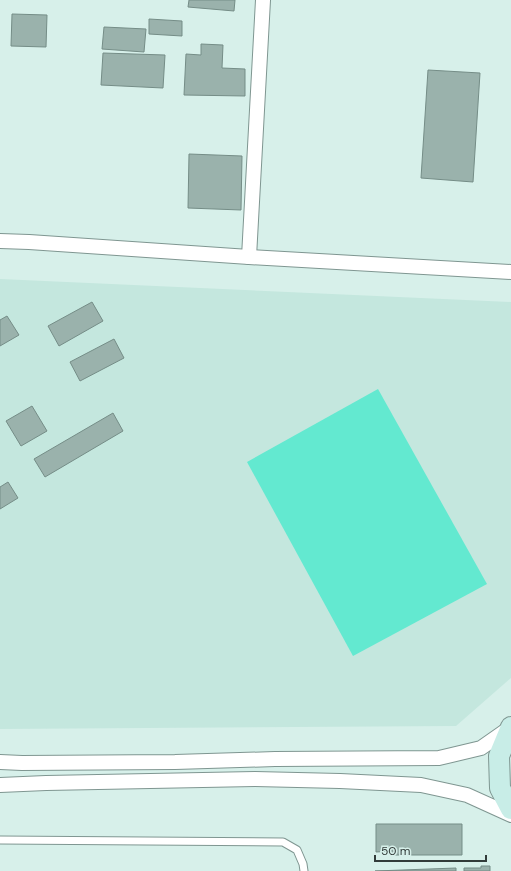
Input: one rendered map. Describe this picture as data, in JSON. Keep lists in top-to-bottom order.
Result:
{
  "scale_bar": "50 m"
}
